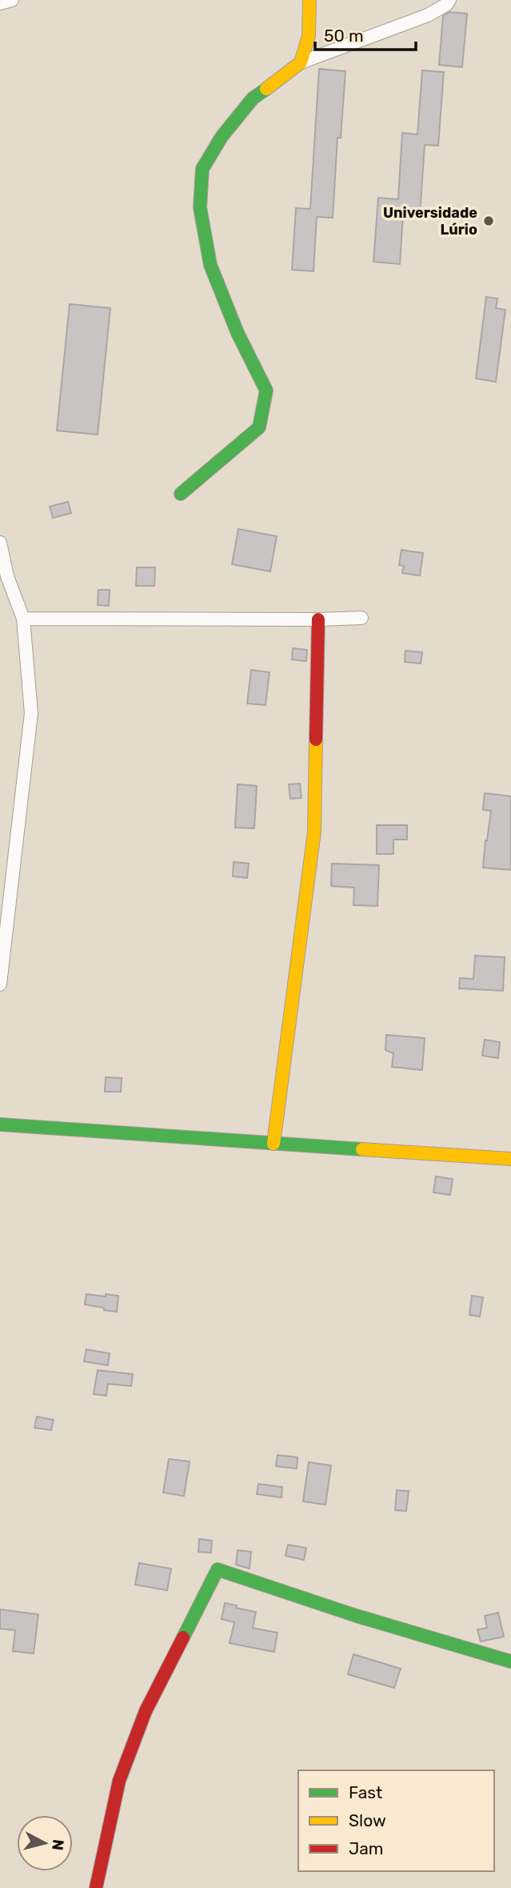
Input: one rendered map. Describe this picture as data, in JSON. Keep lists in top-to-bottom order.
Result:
{
  "places": ["Universidade Lúrio"],
  "legend": ["Fast", "Slow", "Jam"],
  "scale_bar": "50 m",
  "north": "right"
}
